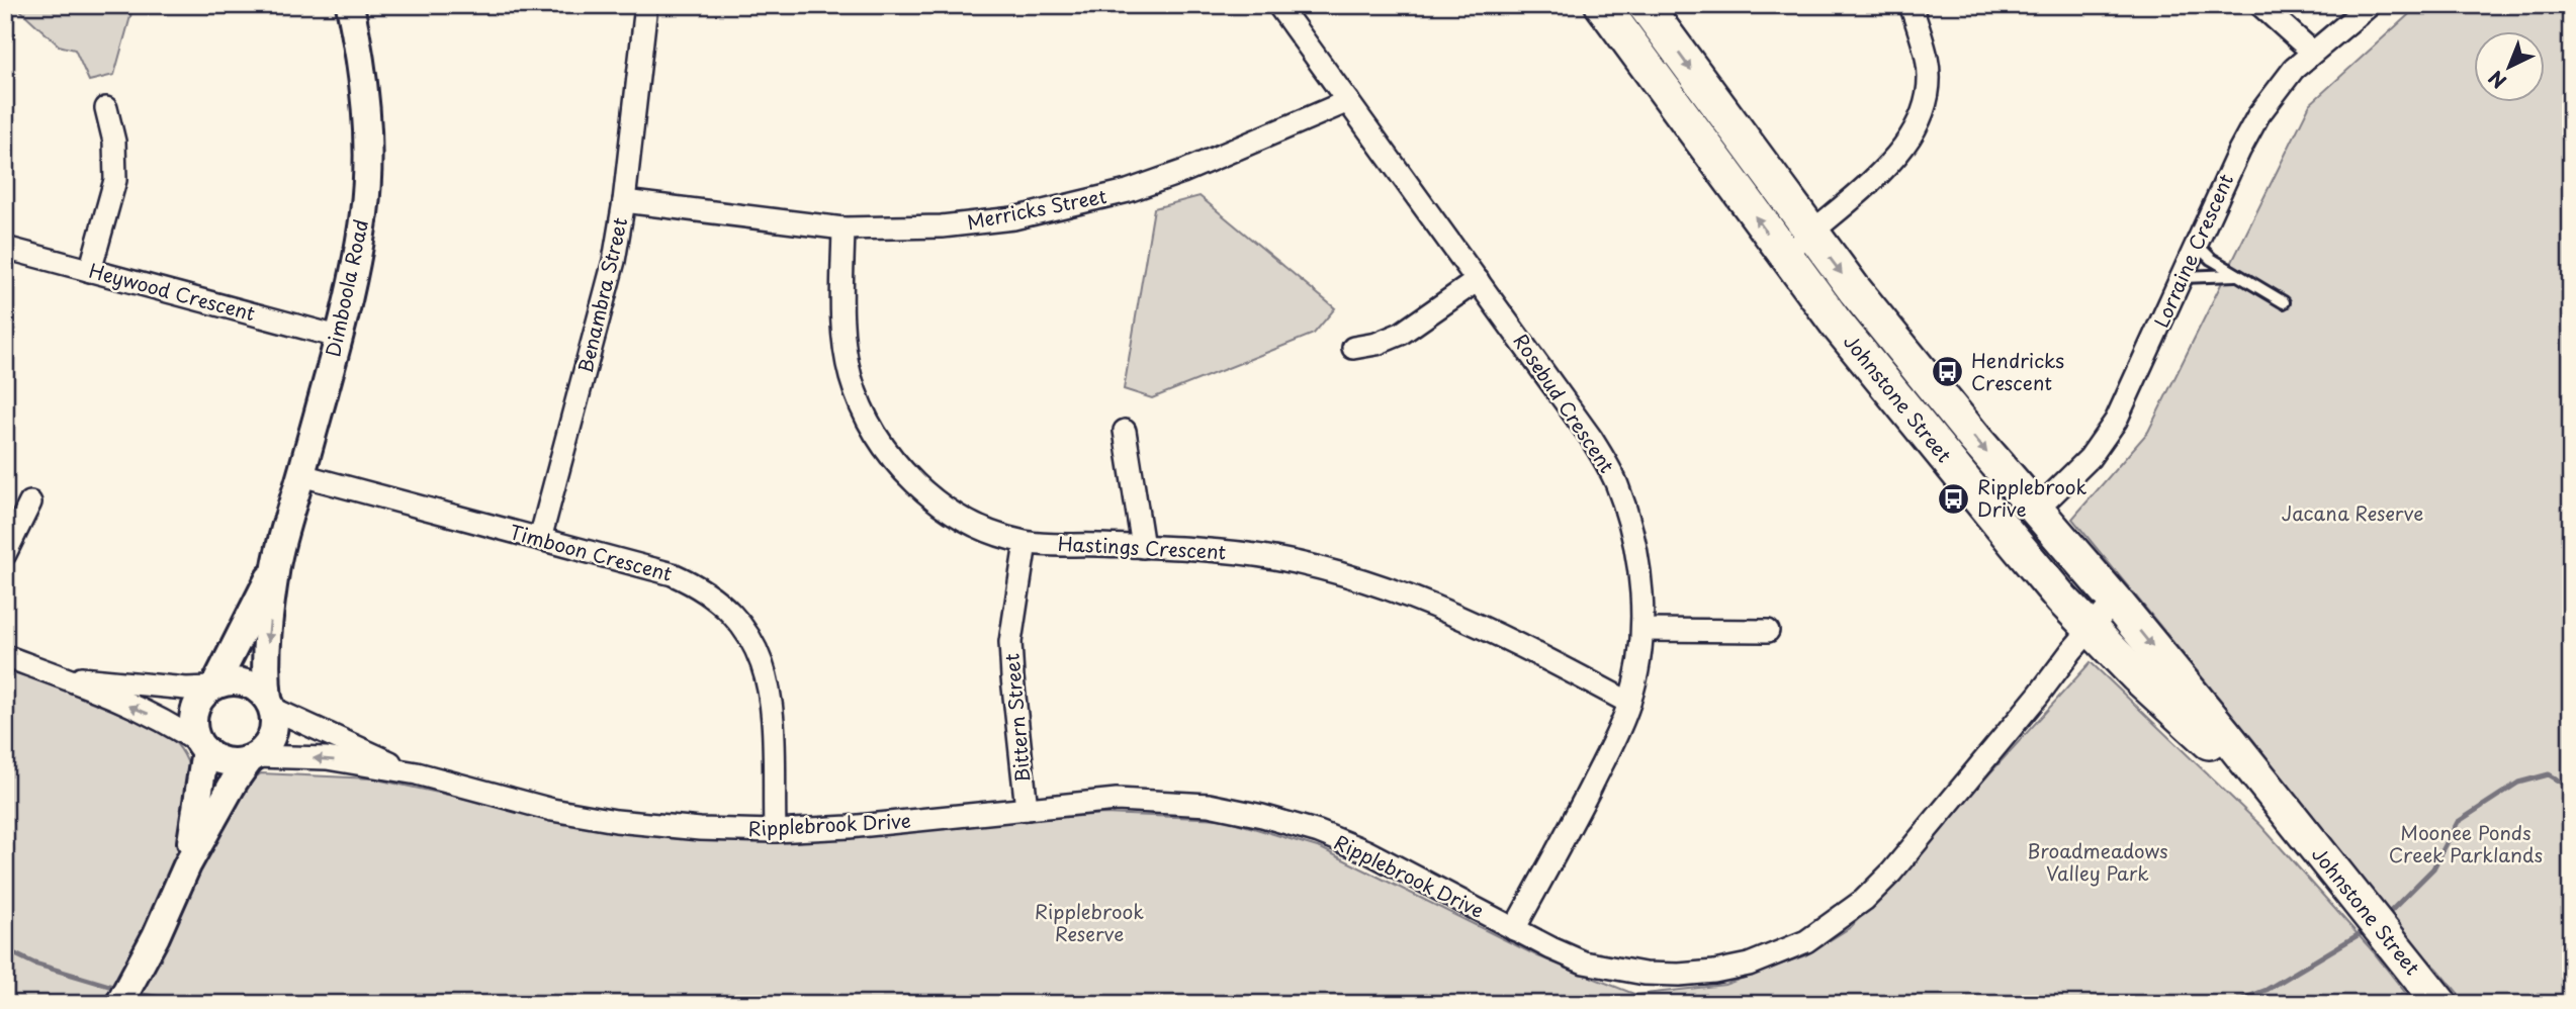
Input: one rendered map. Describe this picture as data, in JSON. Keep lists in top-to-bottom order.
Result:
{
  "streets": {
    "main road": ["Johnstone Street"],
    "street": [
      "Merricks Street",
      "Lorraine Crescent",
      "Dimboola Road",
      "Heywood Crescent",
      "Benambra Street",
      "Rosebud Crescent",
      "Hastings Crescent",
      "Timboon Crescent",
      "Bittern Street",
      "Ripplebrook Drive"
    ]
  },
  "crossings": [
    ["Merricks Street", "Benambra Street"],
    ["Merricks Street", "Rosebud Crescent"],
    ["Merricks Street", "Hastings Crescent"],
    ["Lorraine Crescent", "Johnstone Street"],
    ["Dimboola Road", "Heywood Crescent"],
    ["Dimboola Road", "Timboon Crescent"],
    ["Dimboola Road", "Ripplebrook Drive"],
    ["Benambra Street", "Timboon Crescent"],
    ["Johnstone Street", "Ripplebrook Drive"],
    ["Rosebud Crescent", "Hastings Crescent"],
    ["Rosebud Crescent", "Ripplebrook Drive"],
    ["Hastings Crescent", "Bittern Street"],
    ["Timboon Crescent", "Ripplebrook Drive"],
    ["Bittern Street", "Ripplebrook Drive"]
  ],
  "parks": [
    "Jacana Reserve",
    "Moonee Ponds Creek Parklands",
    "Broadmeadows Valley Park",
    "Ripplebrook Reserve"
  ],
  "places": {
    "bus stop": ["Hendricks Crescent", "Ripplebrook Drive"]
  },
  "north": "bottom left"
}
